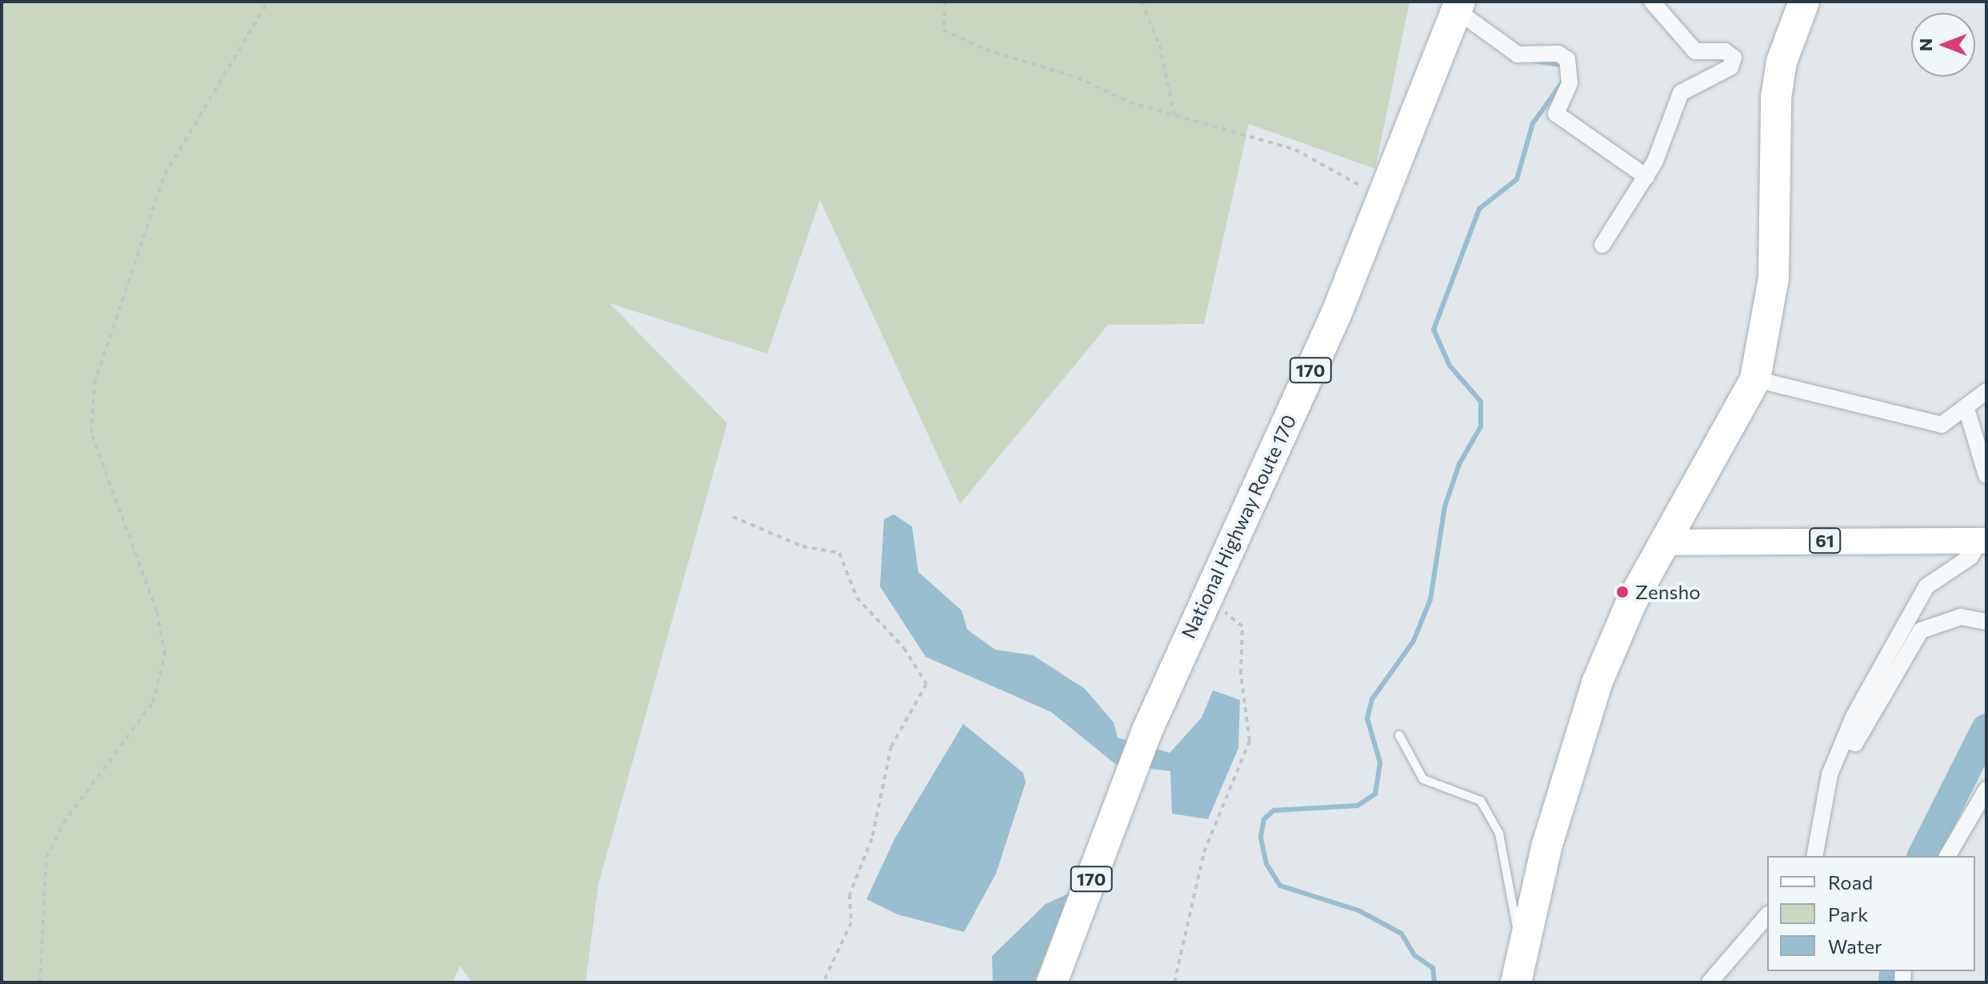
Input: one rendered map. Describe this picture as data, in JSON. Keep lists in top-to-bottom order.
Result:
{
  "streets": {
    "highway": ["170", "National Highway Route 170"],
    "main road": ["61"]
  },
  "places": ["Zensho"],
  "legend": ["Road", "Park", "Water"],
  "north": "left"
}
